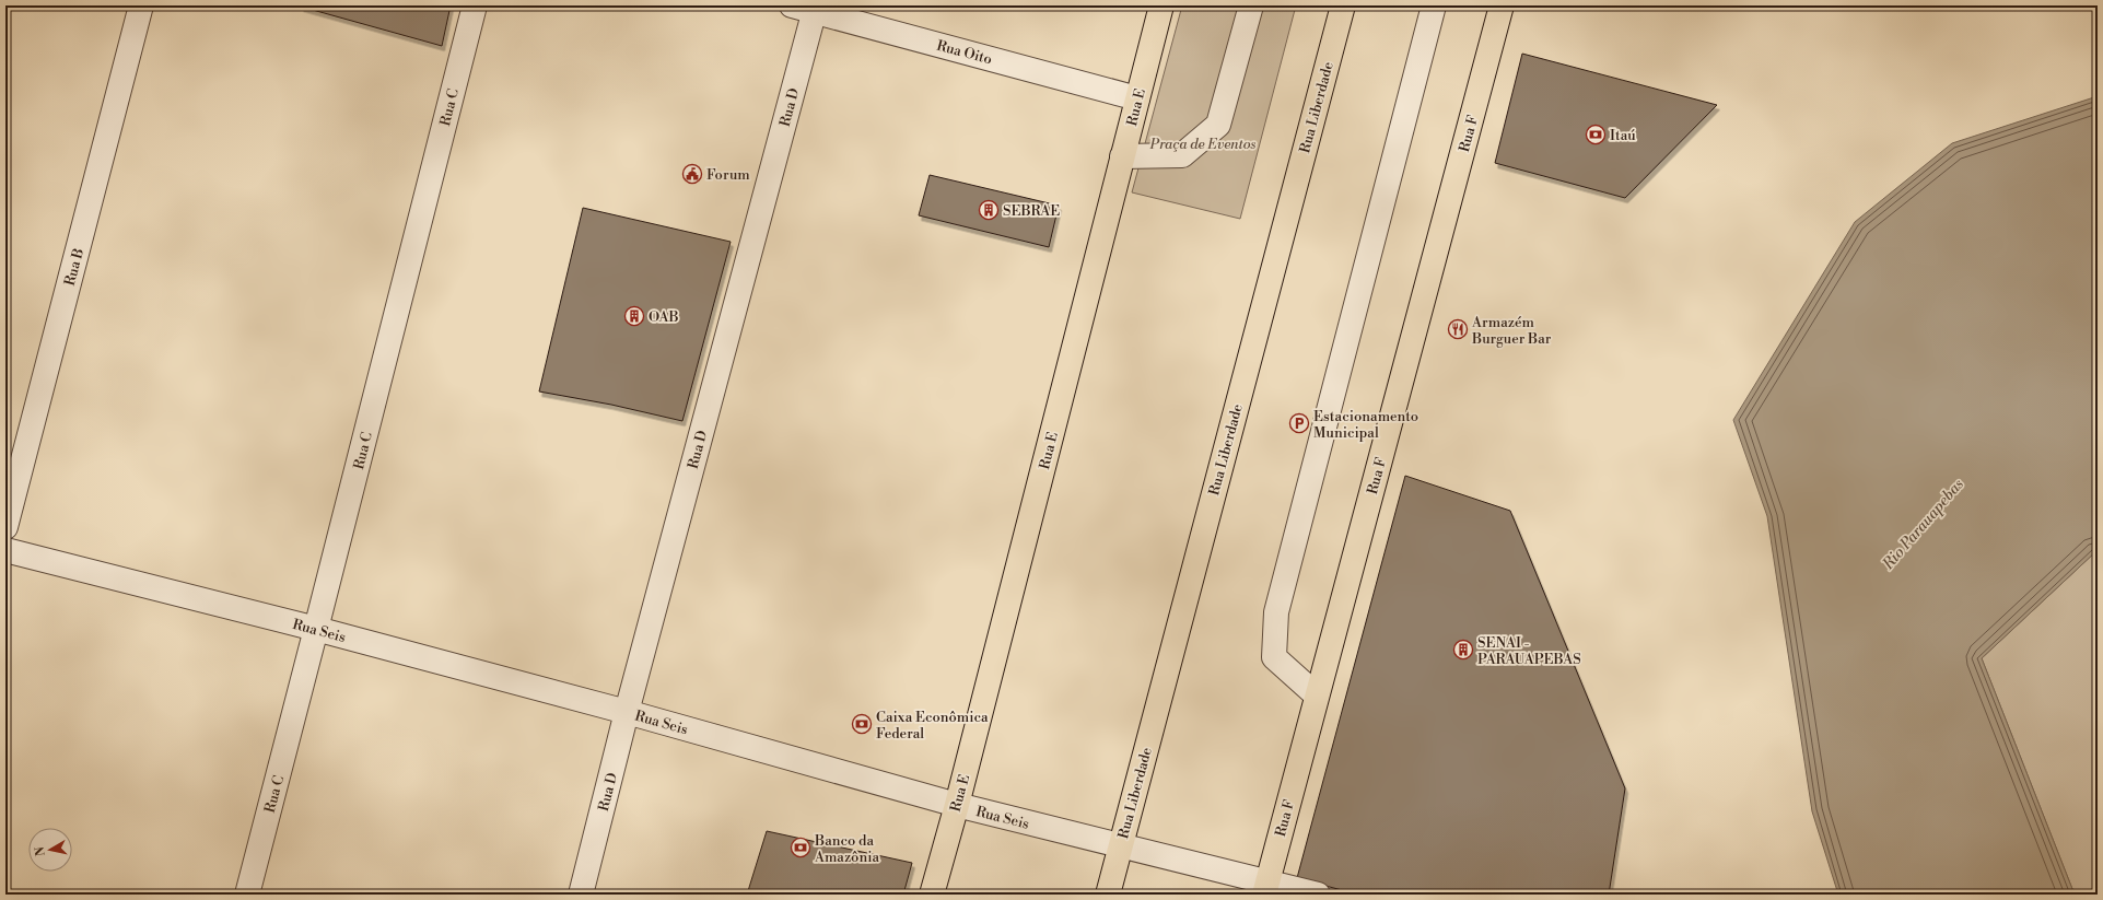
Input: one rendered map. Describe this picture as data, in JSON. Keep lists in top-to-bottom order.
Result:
{
  "streets": {
    "main road": ["Rua E", "Rua Liberdade", "Rua F"],
    "street": [
      "Rua Oito",
      "Rua C",
      "Rua D",
      "Rua B",
      "Rua Seis"
    ]
  },
  "crossings": [
    ["Rua Oito", "Rua D"],
    ["Rua Oito", "Rua E"],
    ["Rua C", "Rua Seis"],
    ["Rua D", "Rua Seis"],
    ["Rua E", "Rua Seis"],
    ["Rua Liberdade", "Rua Seis"],
    ["Rua F", "Rua Seis"]
  ],
  "water": ["Rio Parauapebas"],
  "parks": ["Praça de Eventos"],
  "places": {
    "bank": ["Itaú", "Caixa Econômica Federal", "Banco da Amazônia"],
    "public building": ["Forum"],
    "building": ["SEBRAE", "OAB", "SENAI - PARAUAPEBAS"],
    "restaurant": ["Armazém Burguer Bar"],
    "parking": ["Estacionamento Municipal"]
  },
  "north": "left"
}
